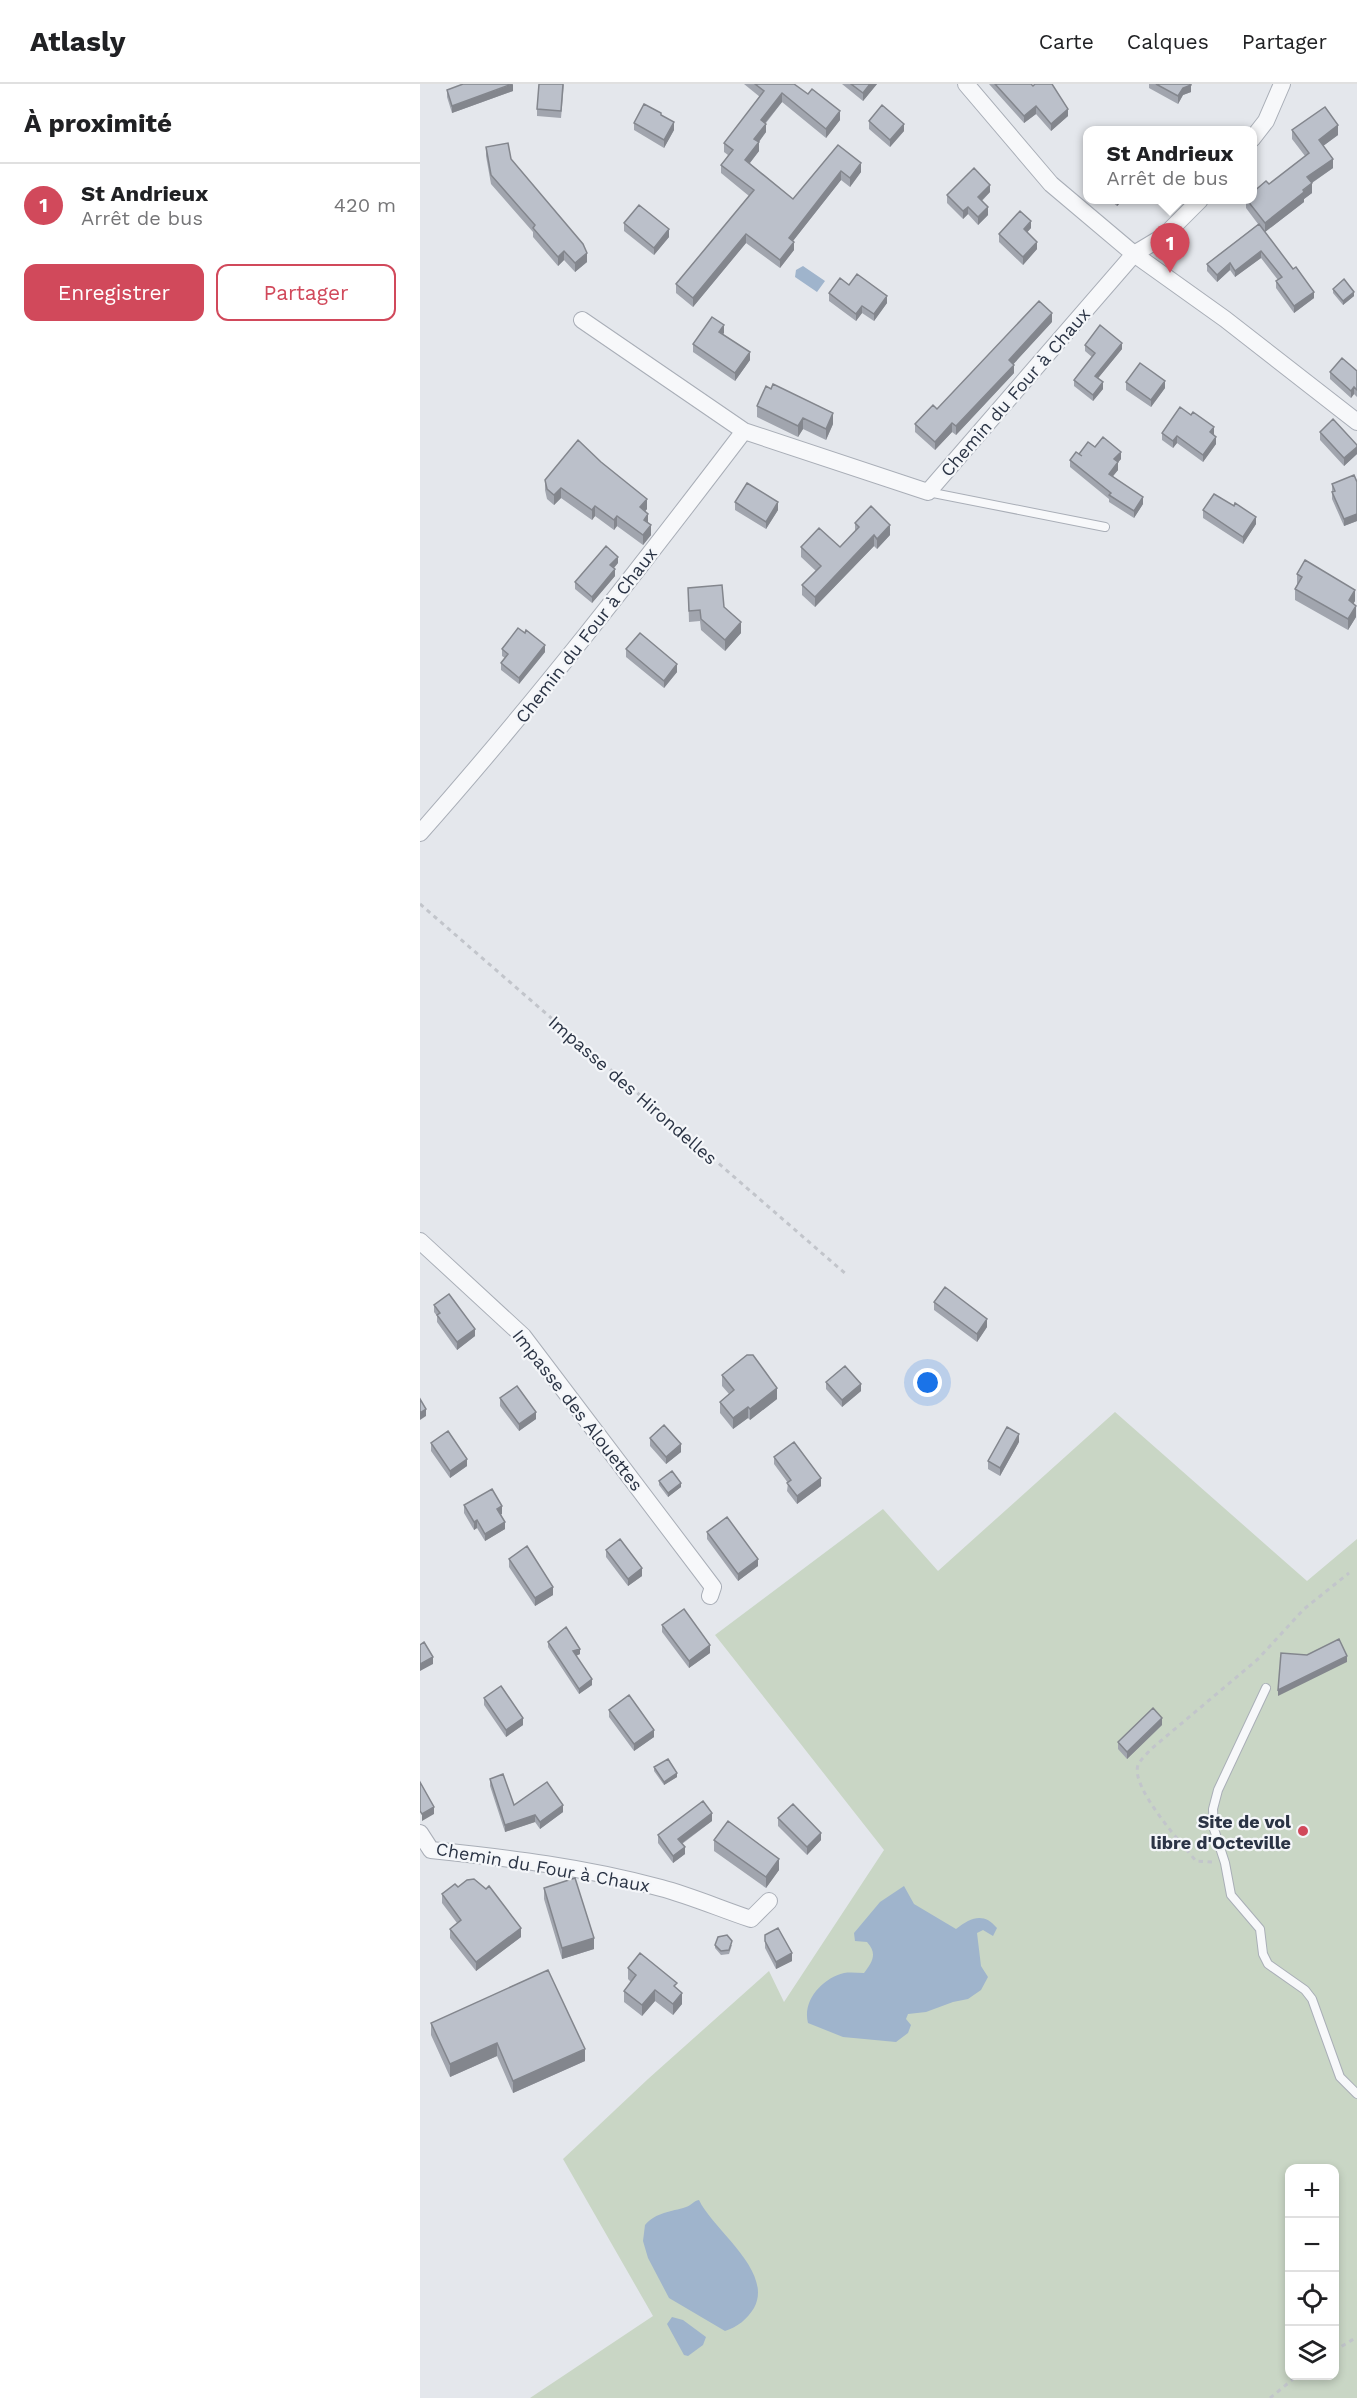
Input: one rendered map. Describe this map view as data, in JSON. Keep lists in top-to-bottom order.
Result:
{
  "streets": {
    "street": ["Chemin du Four à Chaux", "Impasse des Alouettes"],
    "path": ["Impasse des Hirondelles"]
  },
  "places": ["Site de vol libre d'Octeville"],
  "page": {
    "header": "Atlasly",
    "nav": ["Carte", "Calques", "Partager"],
    "heading": "À proximité",
    "popup": ["St Andrieux", "Arrêt de bus"],
    "list": [
      {
        "mark": "1",
        "name": "St Andrieux",
        "note": "Arrêt de bus",
        "value": "420 m"
      }
    ],
    "pins": "1",
    "buttons": ["Enregistrer", "Partager"],
    "map_buttons": ["+", "−"]
  }
}
